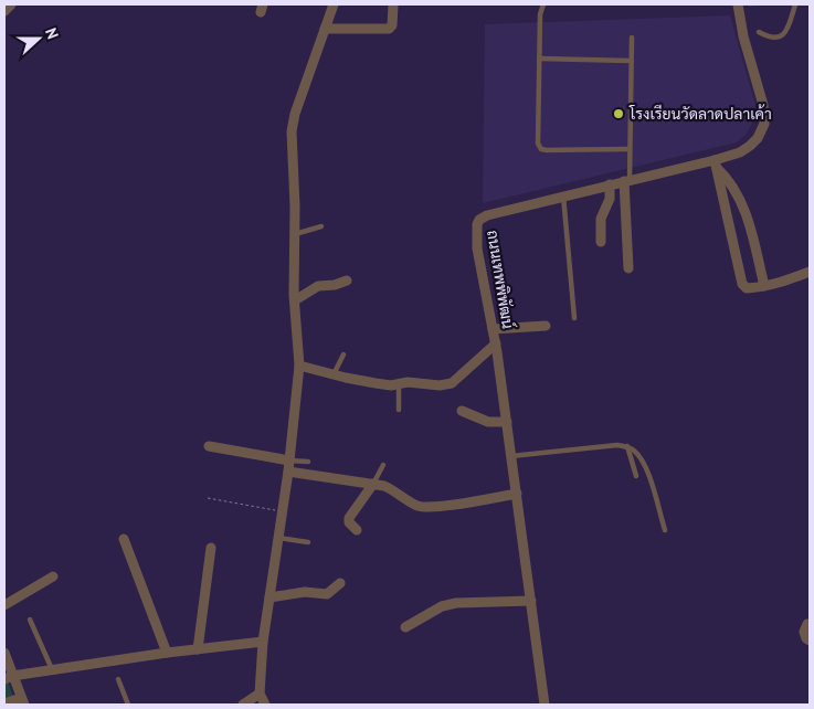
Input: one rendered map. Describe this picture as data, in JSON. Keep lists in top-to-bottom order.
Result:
{
  "streets": {
    "street": ["ถนนเทพพิพัฒน์"]
  },
  "places": ["โรงเรียนวัดลาดปลาเค้า"],
  "north": "right"
}
